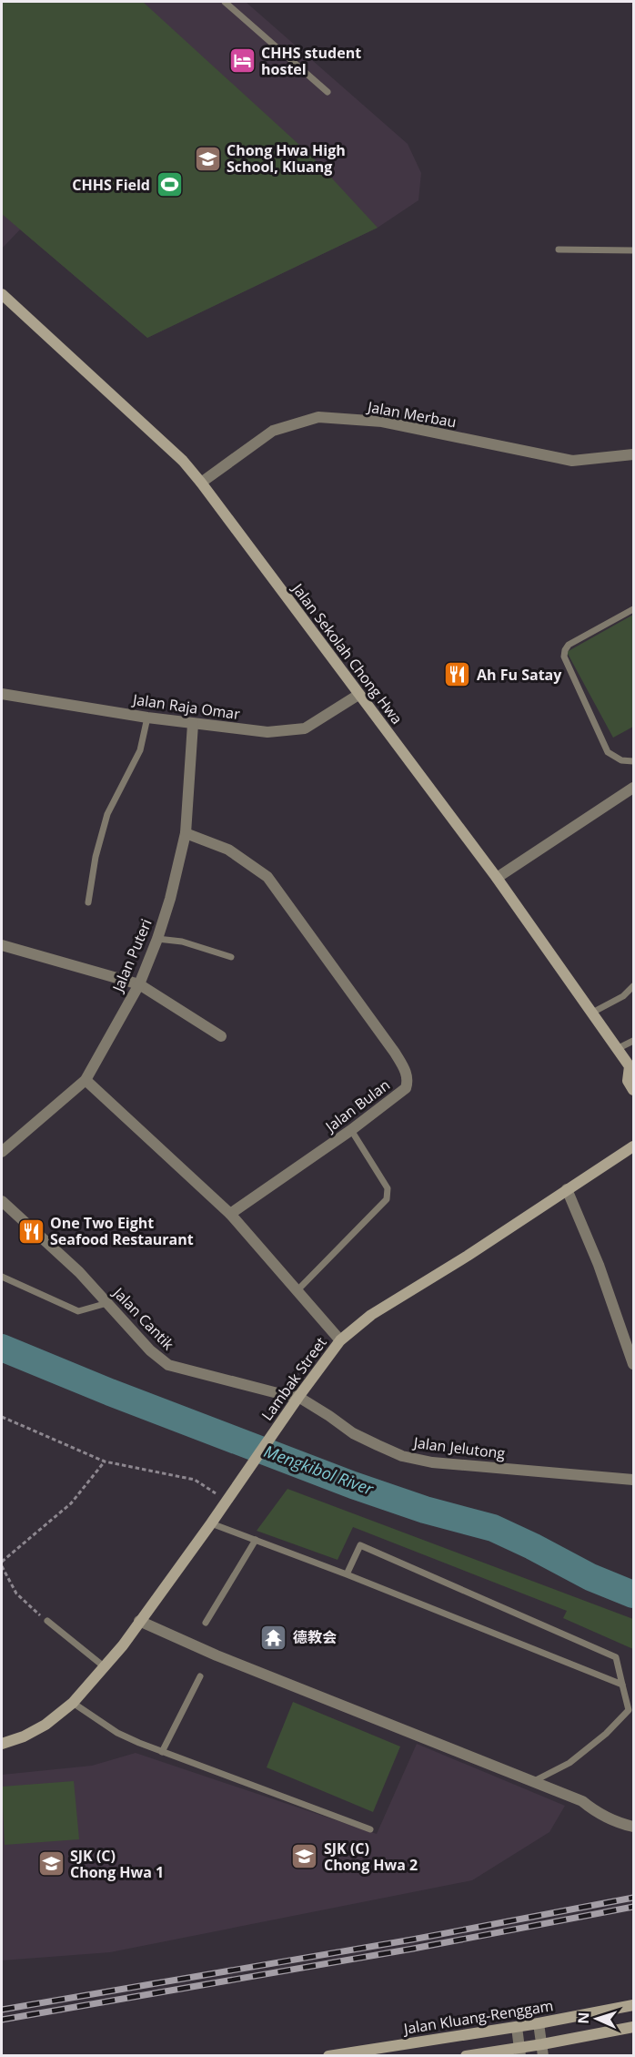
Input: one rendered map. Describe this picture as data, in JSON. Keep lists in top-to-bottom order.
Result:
{
  "streets": {
    "street": [
      "Jalan Merbau",
      "Jalan Sekolah Chong Hwa",
      "Jalan Raja Omar",
      "Jalan Puteri",
      "Jalan Bulan",
      "Jalan Cantik",
      "Lambak Street",
      "Jalan Jelutong",
      "Jalan Kluang-Renggam"
    ]
  },
  "crossings": [
    ["Jalan Merbau", "Jalan Sekolah Chong Hwa"],
    ["Jalan Sekolah Chong Hwa", "Jalan Raja Omar"],
    ["Jalan Raja Omar", "Jalan Puteri"],
    ["Jalan Puteri", "Jalan Bulan"],
    ["Jalan Cantik", "Lambak Street"],
    ["Jalan Cantik", "Jalan Jelutong"],
    ["Lambak Street", "Jalan Jelutong"]
  ],
  "water": ["Mengkibol River"],
  "places": {
    "hotel": ["CHHS student hostel"],
    "school or university": ["Chong Hwa High School, Kluang", "SJK (C) Chong Hwa 2", "SJK (C) Chong Hwa 1"],
    "sports": ["CHHS Field"],
    "restaurant": ["Ah Fu Satay", "One Two Eight Seafood Restaurant"],
    "temple": ["德教会"]
  },
  "north": "left"
}
